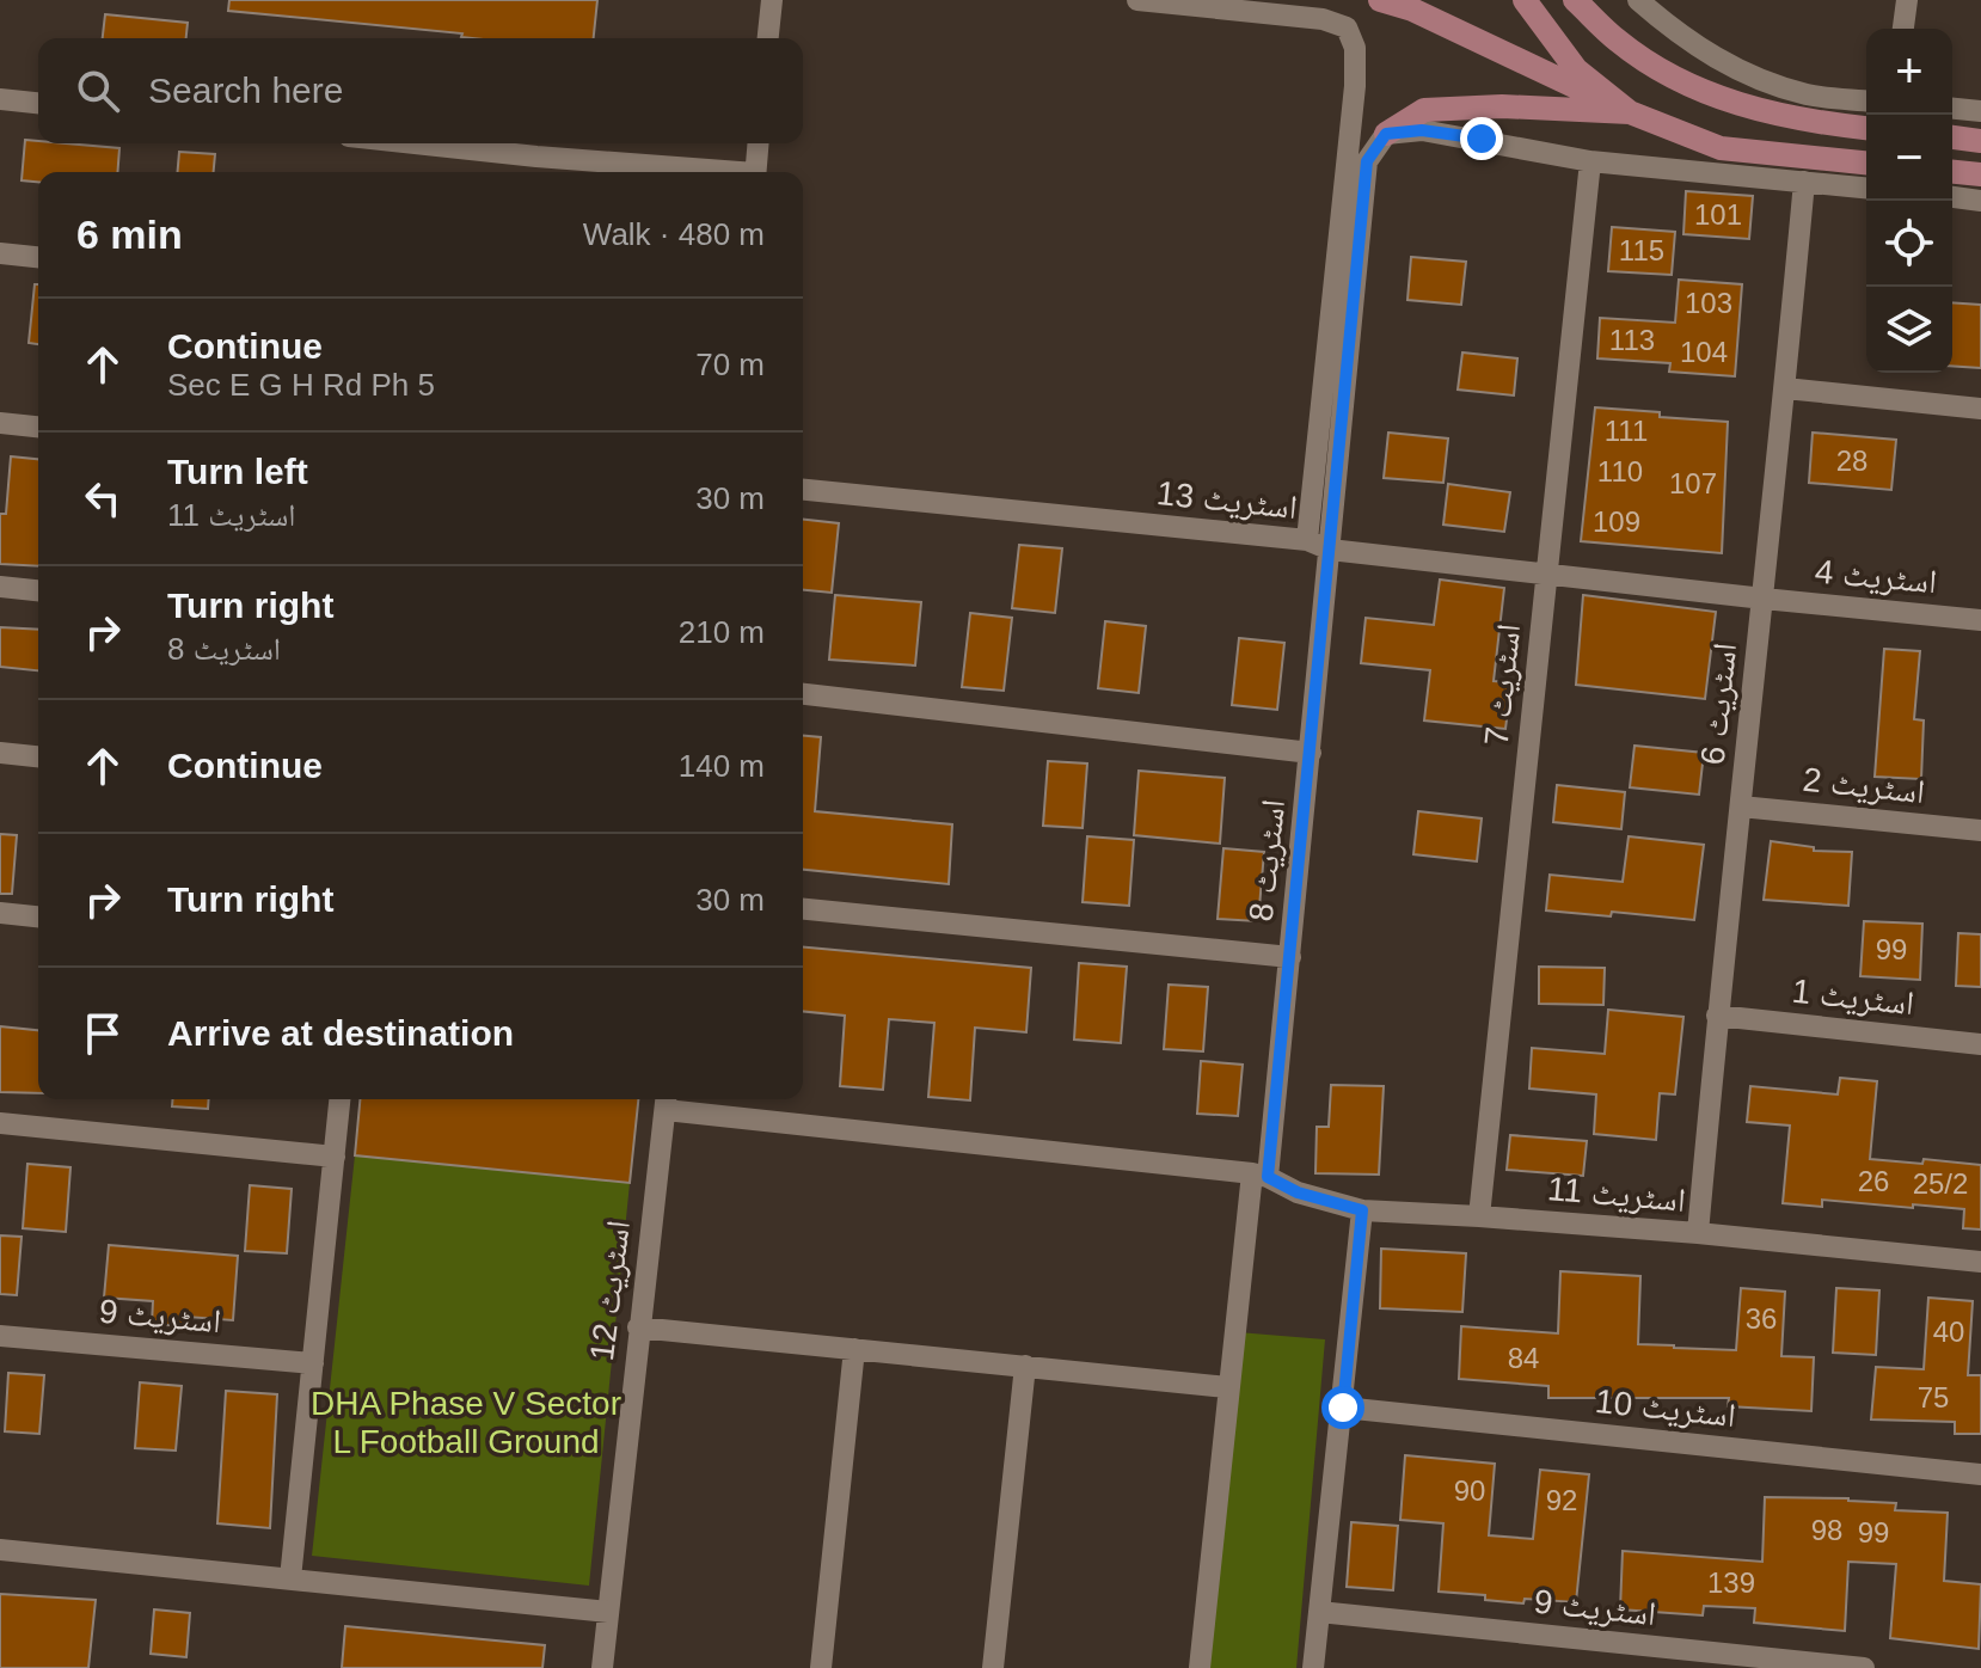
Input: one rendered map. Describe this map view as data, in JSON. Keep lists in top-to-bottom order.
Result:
{
  "streets": {
    "street": [
      "اسٹریٹ 13",
      "اسٹریٹ 4",
      "اسٹریٹ 7",
      "اسٹریٹ 6",
      "اسٹریٹ 2",
      "اسٹریٹ 8",
      "اسٹریٹ 1",
      "اسٹریٹ 11",
      "اسٹریٹ 12",
      "اسٹریٹ 9",
      "اسٹریٹ 10"
    ]
  },
  "crossings": [
    ["اسٹریٹ 13", "اسٹریٹ 4"],
    ["اسٹریٹ 13", "اسٹریٹ 7"],
    ["اسٹریٹ 13", "اسٹریٹ 6"],
    ["اسٹریٹ 13", "اسٹریٹ 8"],
    ["اسٹریٹ 4", "اسٹریٹ 6"],
    ["اسٹریٹ 7", "اسٹریٹ 11"],
    ["اسٹریٹ 6", "اسٹریٹ 2"],
    ["اسٹریٹ 6", "اسٹریٹ 1"],
    ["اسٹریٹ 6", "اسٹریٹ 11"],
    ["اسٹریٹ 8", "اسٹریٹ 11"],
    ["اسٹریٹ 11", "اسٹریٹ 12"]
  ],
  "parks": ["DHA Phase V Sector L Football Ground"],
  "house_numbers": [
    "101",
    "115",
    "103",
    "113",
    "104",
    "111",
    "28",
    "110",
    "107",
    "109",
    "99",
    "26",
    "25/2",
    "36",
    "40",
    "84",
    "75",
    "90",
    "92",
    "98",
    "99",
    "139"
  ],
  "page": {
    "map_buttons": ["+", "−"],
    "search": "Search here",
    "heading": ["6 min", "Walk · 480 m"],
    "list": [
      ["Continue", "Sec E G H Rd Ph 5", "70 m"],
      ["Turn left", "اسٹریٹ 11", "30 m"],
      ["Turn right", "اسٹریٹ 8", "210 m"],
      ["Continue", "140 m"],
      ["Turn right", "30 m"],
      "Arrive at destination"
    ]
  }
}
